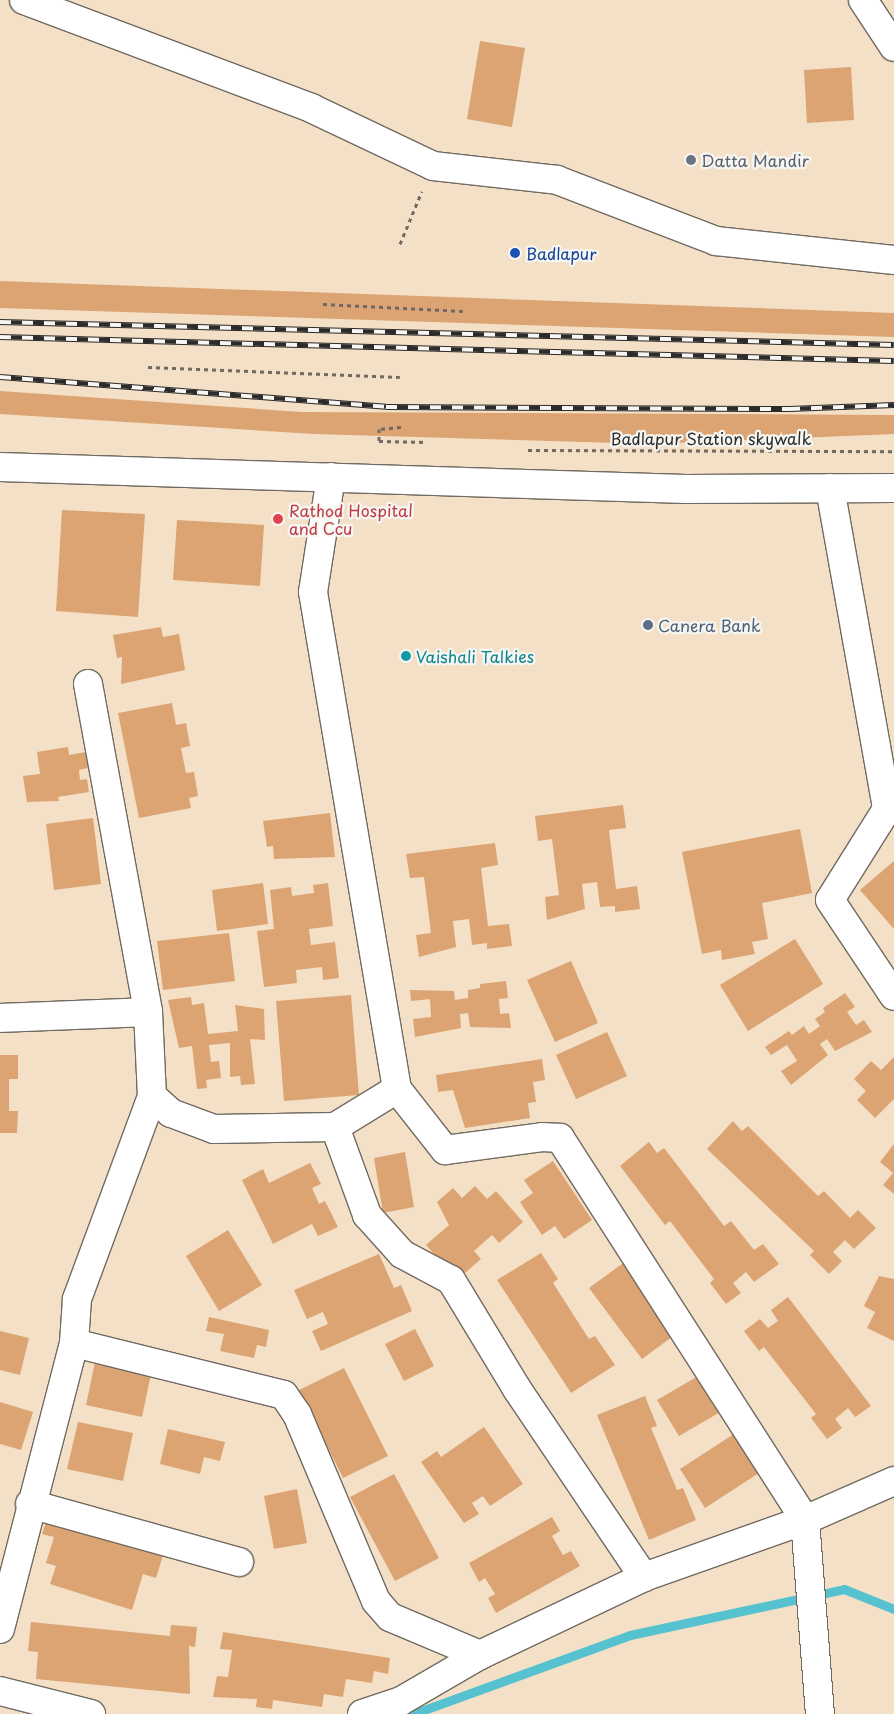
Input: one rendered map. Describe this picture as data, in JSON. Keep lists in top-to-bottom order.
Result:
{
  "streets": {
    "path": ["Badlapur Station skywalk"]
  },
  "places": [
    "Datta Mandir",
    "Badlapur",
    "Rathod Hospital and Ccu",
    "Canera Bank",
    "Vaishali Talkies"
  ]
}
